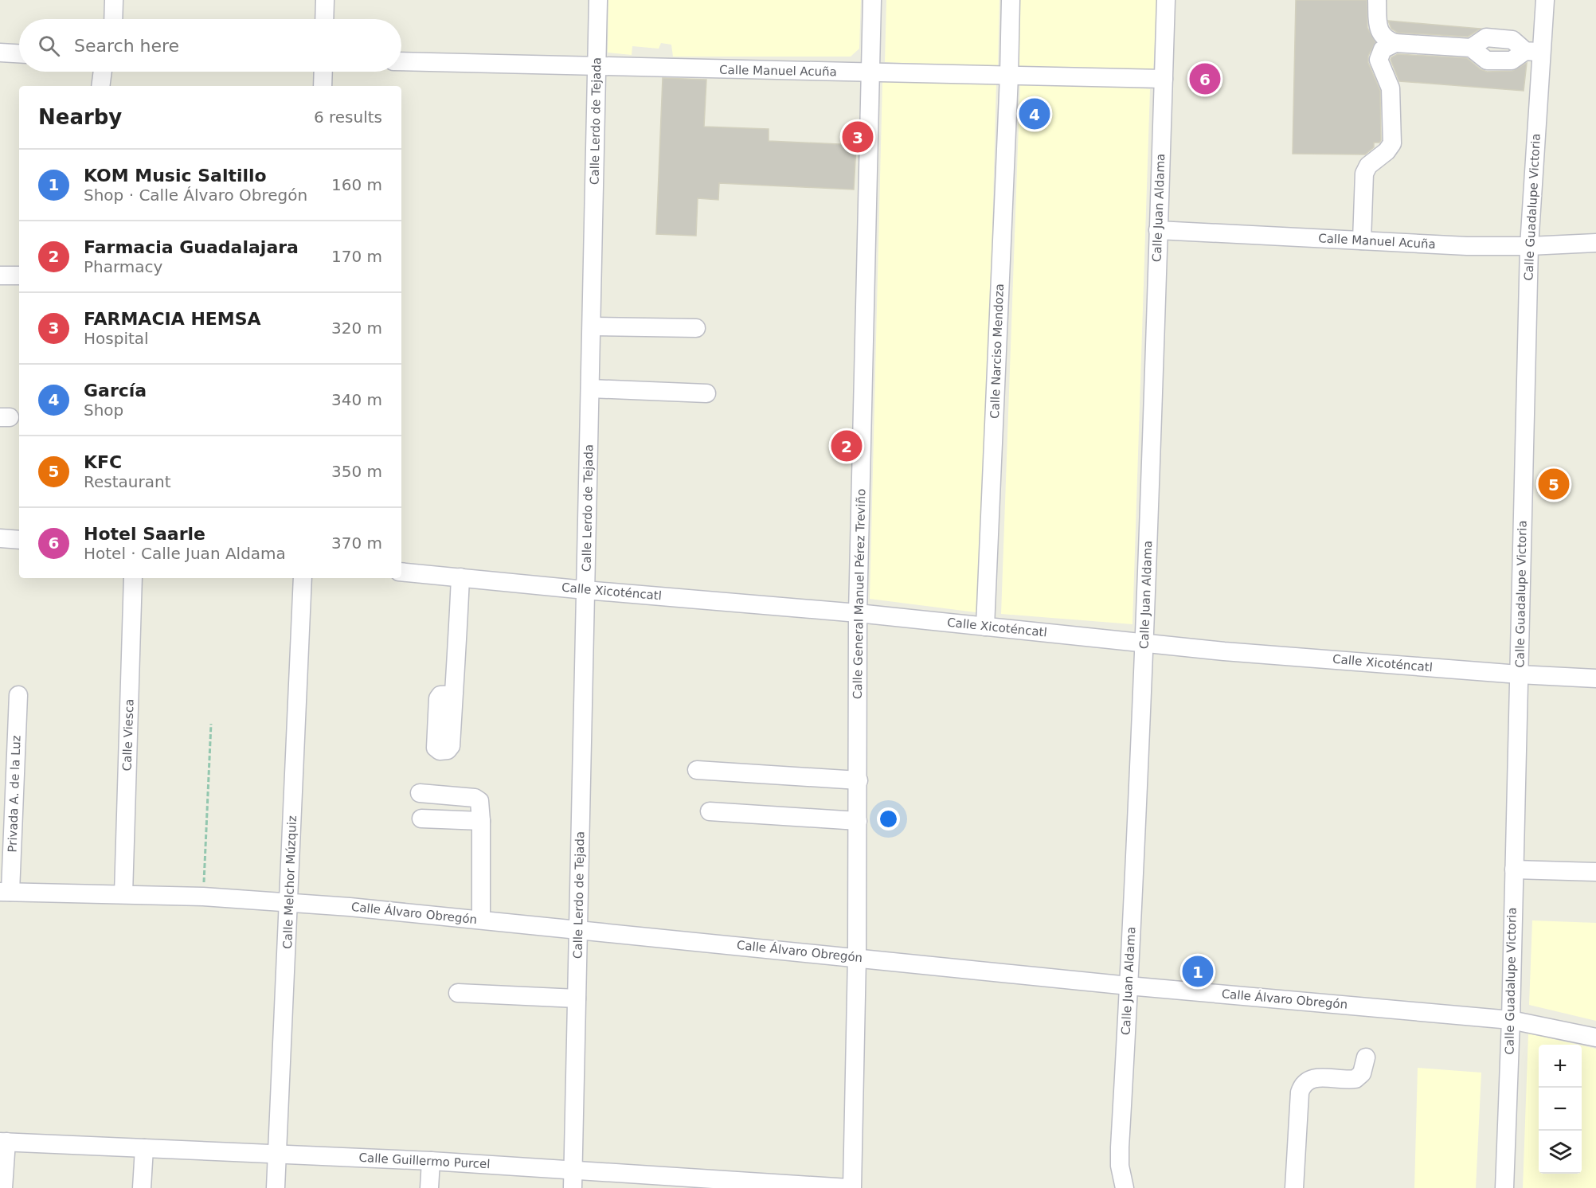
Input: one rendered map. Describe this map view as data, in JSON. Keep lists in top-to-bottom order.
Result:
{
  "streets": {
    "street": [
      "Calle Manuel Acuña",
      "Calle Lerdo de Tejada",
      "Calle Guadalupe Victoria",
      "Calle Juan Aldama",
      "Calle Narciso Mendoza",
      "Calle Xicoténcatl",
      "Calle General Manuel Pérez Treviño",
      "Calle Viesca",
      "Privada A. de la Luz",
      "Calle Melchor Múzquiz",
      "Calle Álvaro Obregón",
      "Calle Guillermo Purcel"
    ]
  },
  "crossings": [
    ["Calle Manuel Acuña", "Calle Lerdo de Tejada"],
    ["Calle Manuel Acuña", "Calle Guadalupe Victoria"],
    ["Calle Manuel Acuña", "Calle Juan Aldama"],
    ["Calle Manuel Acuña", "Calle Narciso Mendoza"],
    ["Calle Manuel Acuña", "Calle General Manuel Pérez Treviño"],
    ["Calle Lerdo de Tejada", "Calle Xicoténcatl"],
    ["Calle Lerdo de Tejada", "Calle Álvaro Obregón"],
    ["Calle Lerdo de Tejada", "Calle Guillermo Purcel"],
    ["Calle Guadalupe Victoria", "Calle Xicoténcatl"],
    ["Calle Guadalupe Victoria", "Calle Álvaro Obregón"],
    ["Calle Juan Aldama", "Calle Xicoténcatl"],
    ["Calle Juan Aldama", "Calle Álvaro Obregón"],
    ["Calle Narciso Mendoza", "Calle Xicoténcatl"],
    ["Calle Xicoténcatl", "Calle General Manuel Pérez Treviño"],
    ["Calle General Manuel Pérez Treviño", "Calle Álvaro Obregón"],
    ["Calle General Manuel Pérez Treviño", "Calle Guillermo Purcel"],
    ["Calle Viesca", "Calle Álvaro Obregón"],
    ["Privada A. de la Luz", "Calle Álvaro Obregón"],
    ["Calle Melchor Múzquiz", "Calle Álvaro Obregón"],
    ["Calle Melchor Múzquiz", "Calle Guillermo Purcel"]
  ],
  "page": {
    "search": "Search here",
    "pins": [
      "6",
      "4",
      "3",
      "2",
      "5",
      "1"
    ],
    "heading": ["Nearby", "6 results"],
    "list": [
      {
        "mark": "1",
        "name": "KOM Music Saltillo",
        "note": "Shop · Calle Álvaro Obregón",
        "value": "160 m"
      },
      {
        "mark": "2",
        "name": "Farmacia Guadalajara",
        "note": "Pharmacy",
        "value": "170 m"
      },
      {
        "mark": "3",
        "name": "FARMACIA HEMSA",
        "note": "Hospital",
        "value": "320 m"
      },
      {
        "mark": "4",
        "name": "García",
        "note": "Shop",
        "value": "340 m"
      },
      {
        "mark": "5",
        "name": "KFC",
        "note": "Restaurant",
        "value": "350 m"
      },
      {
        "mark": "6",
        "name": "Hotel Saarle",
        "note": "Hotel · Calle Juan Aldama",
        "value": "370 m"
      }
    ],
    "map_buttons": ["+", "−"]
  }
}
